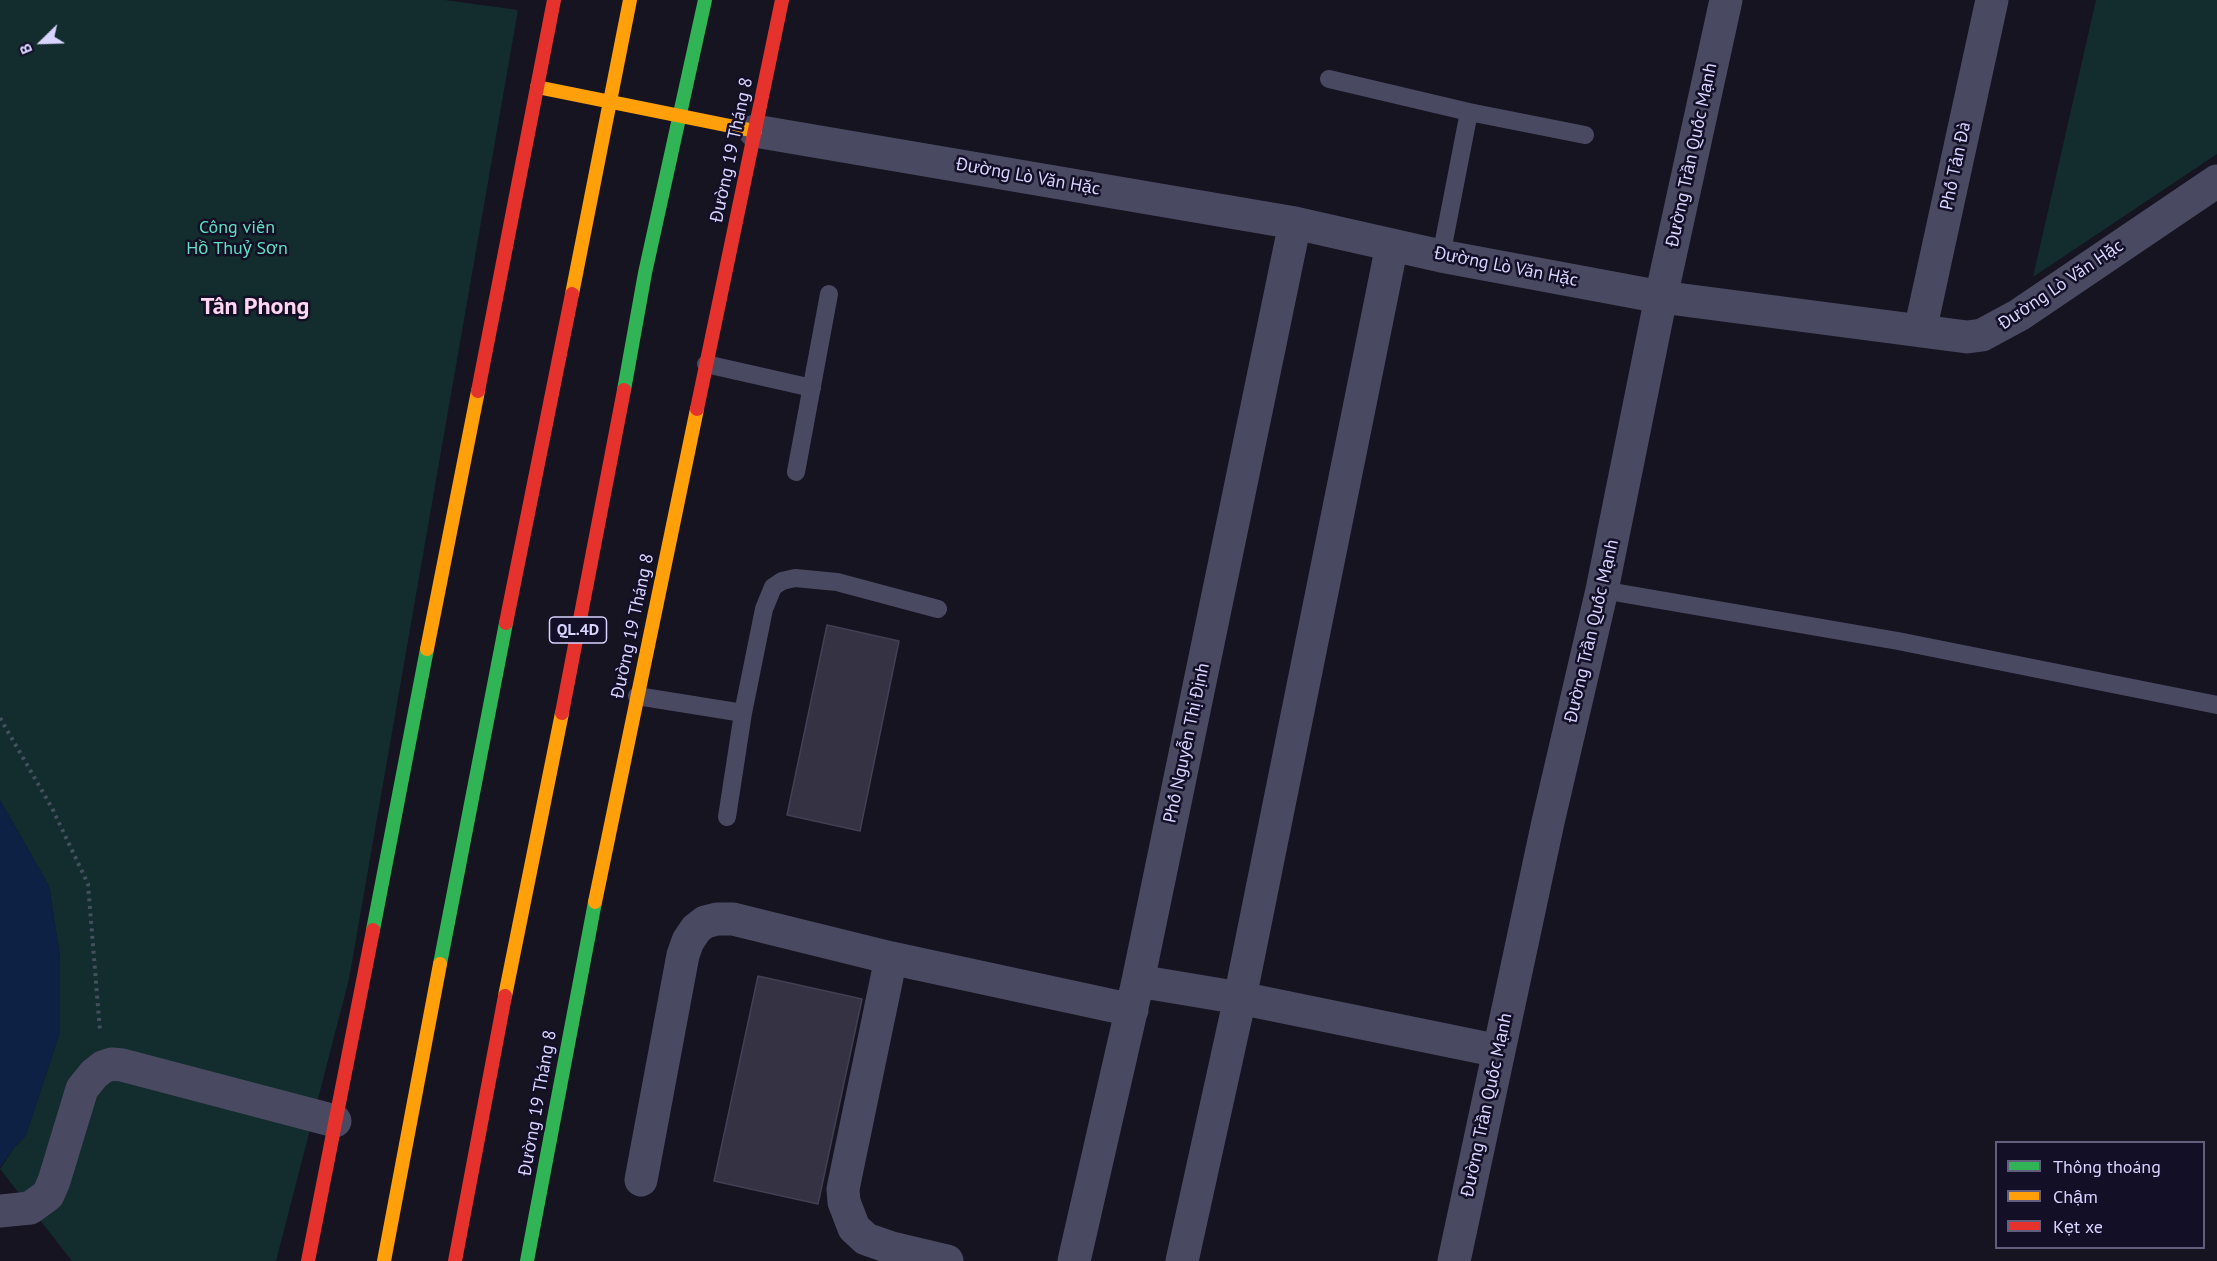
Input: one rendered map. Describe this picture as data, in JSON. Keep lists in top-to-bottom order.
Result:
{
  "streets": {
    "main road": ["Đường 19 Tháng 8", "QL.4D"],
    "street": [
      "Đường Trần Quốc Mạnh",
      "Phố Tản Đà",
      "Đường Lò Văn Hặc",
      "Phố Nguyễn Thị Định"
    ]
  },
  "crossings": [
    ["Đường 19 Tháng 8", "Đường Lò Văn Hặc"],
    ["Đường Trần Quốc Mạnh", "Đường Lò Văn Hặc"],
    ["Phố Tản Đà", "Đường Lò Văn Hặc"],
    ["Đường Lò Văn Hặc", "Phố Nguyễn Thị Định"]
  ],
  "districts": ["Tân Phong"],
  "parks": ["Công viên Hồ Thuỷ Sơn"],
  "legend": ["Thông thoáng", "Chậm", "Kẹt xe"],
  "north": "bottom left"
}
